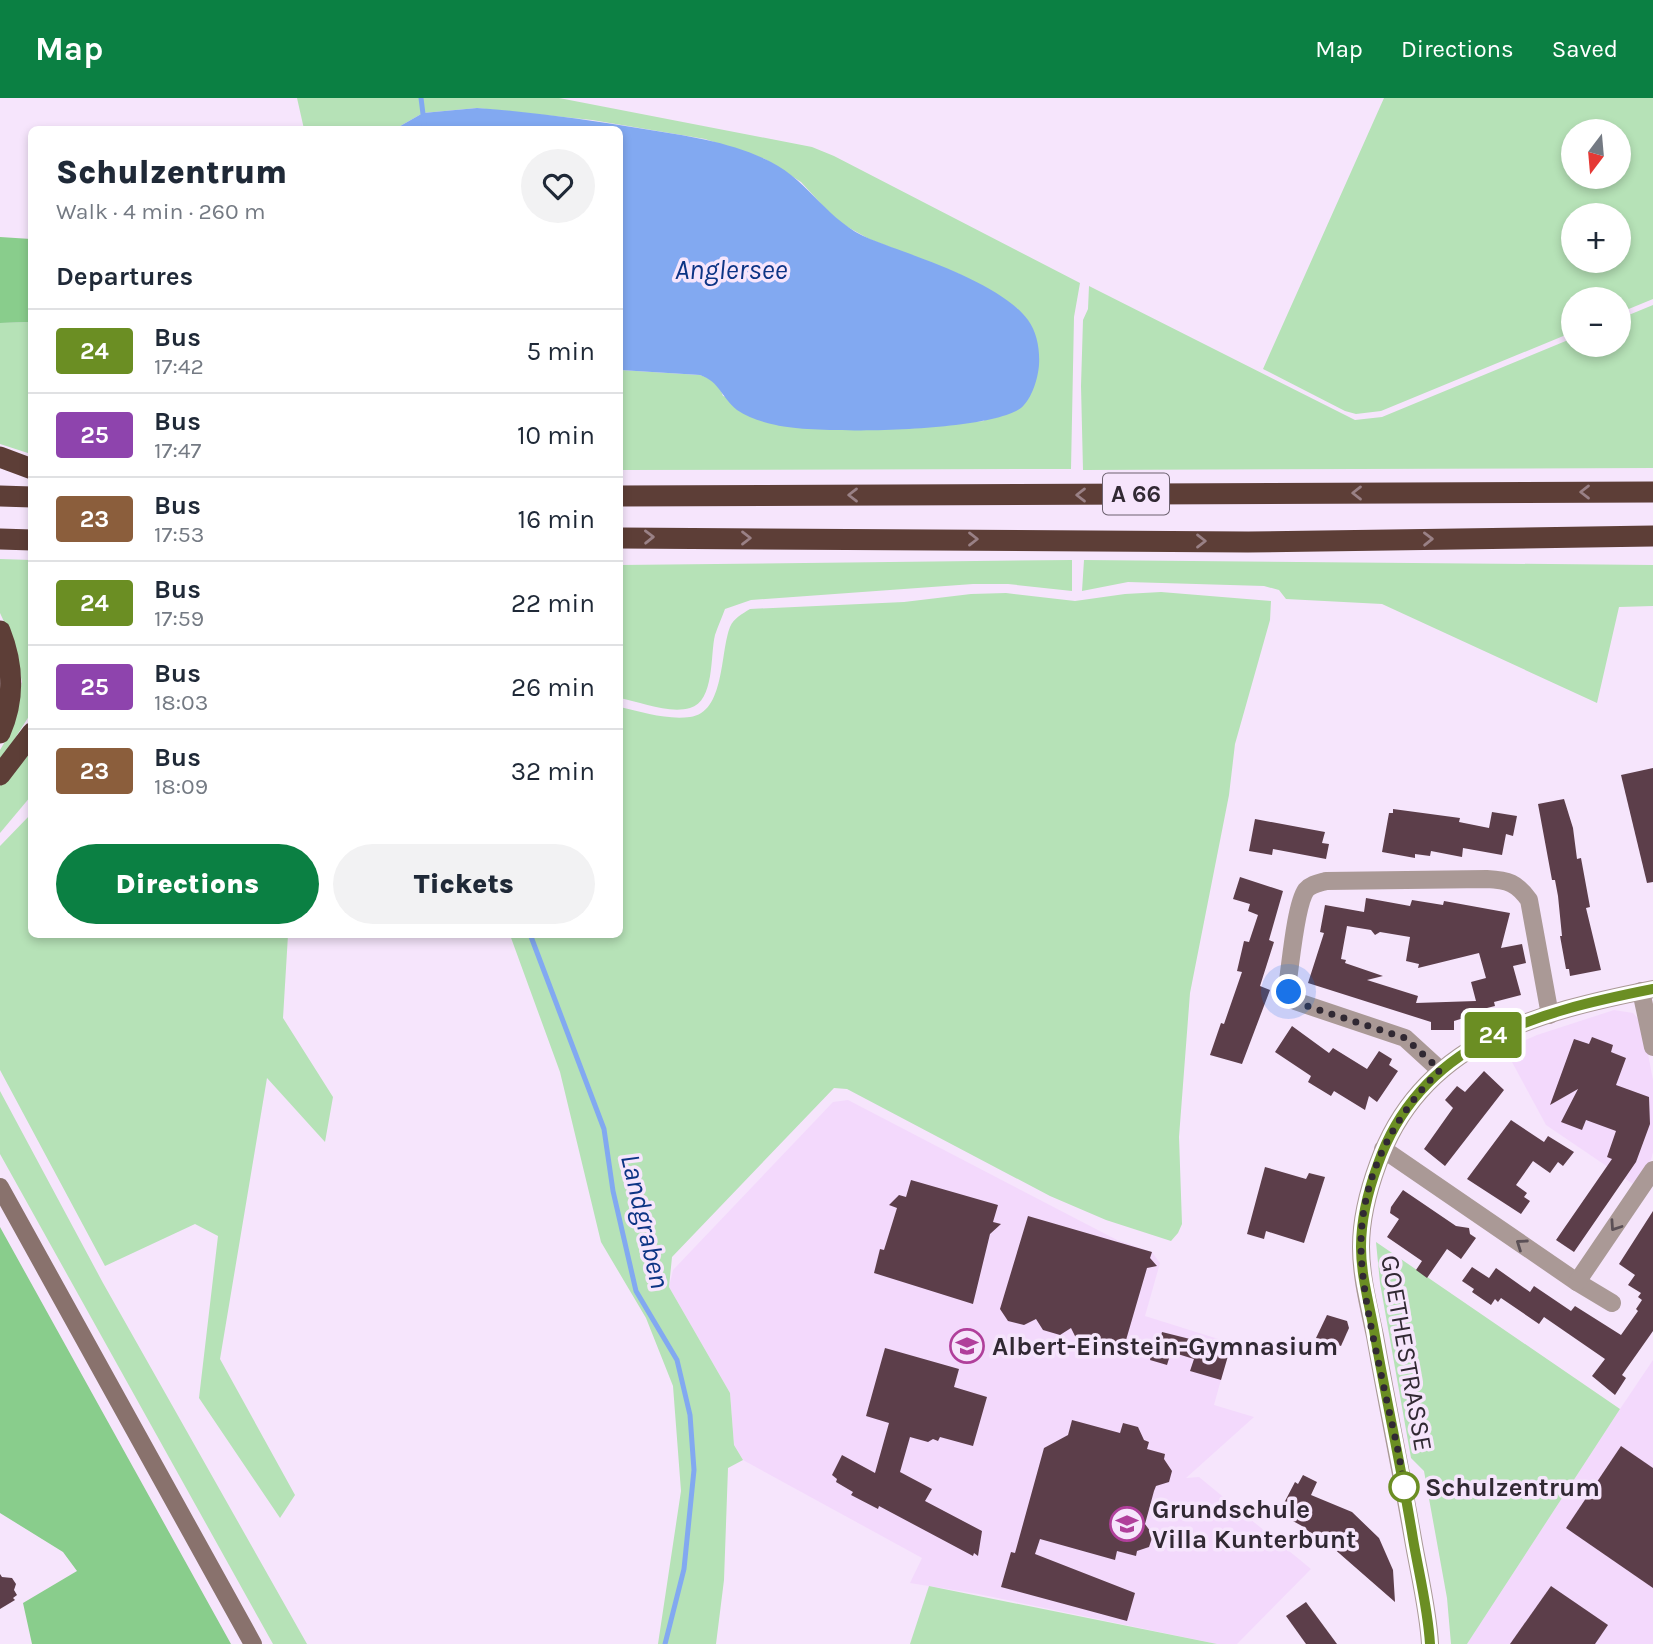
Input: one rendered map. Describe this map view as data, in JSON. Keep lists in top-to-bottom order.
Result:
{
  "streets": {
    "highway": ["A 66"],
    "street": ["GOETHESTRASSE"]
  },
  "water": ["Anglersee", "Landgraben"],
  "places": {
    "school or university": ["Albert-Einstein-Gymnasium", "Grundschule Villa Kunterbunt"],
    "other": ["Schulzentrum"]
  },
  "lines": ["bus line 24"],
  "north": "bottom",
  "page": {
    "header": "Map",
    "nav": ["Map", "Directions", "Saved"],
    "on_map": "24",
    "map_buttons": ["+", "−"],
    "heading": [
      ["Schulzentrum", "Walk · 4 min · 260 m"],
      "Departures"
    ],
    "list": [
      {
        "mark": "24",
        "name": "Bus",
        "note": "17:42",
        "value": "5 min"
      },
      {
        "mark": "25",
        "name": "Bus",
        "note": "17:47",
        "value": "10 min"
      },
      {
        "mark": "23",
        "name": "Bus",
        "note": "17:53",
        "value": "16 min"
      },
      {
        "mark": "24",
        "name": "Bus",
        "note": "17:59",
        "value": "22 min"
      },
      {
        "mark": "25",
        "name": "Bus",
        "note": "18:03",
        "value": "26 min"
      },
      {
        "mark": "23",
        "name": "Bus",
        "note": "18:09",
        "value": "32 min"
      }
    ],
    "buttons": ["Directions", "Tickets"]
  }
}
